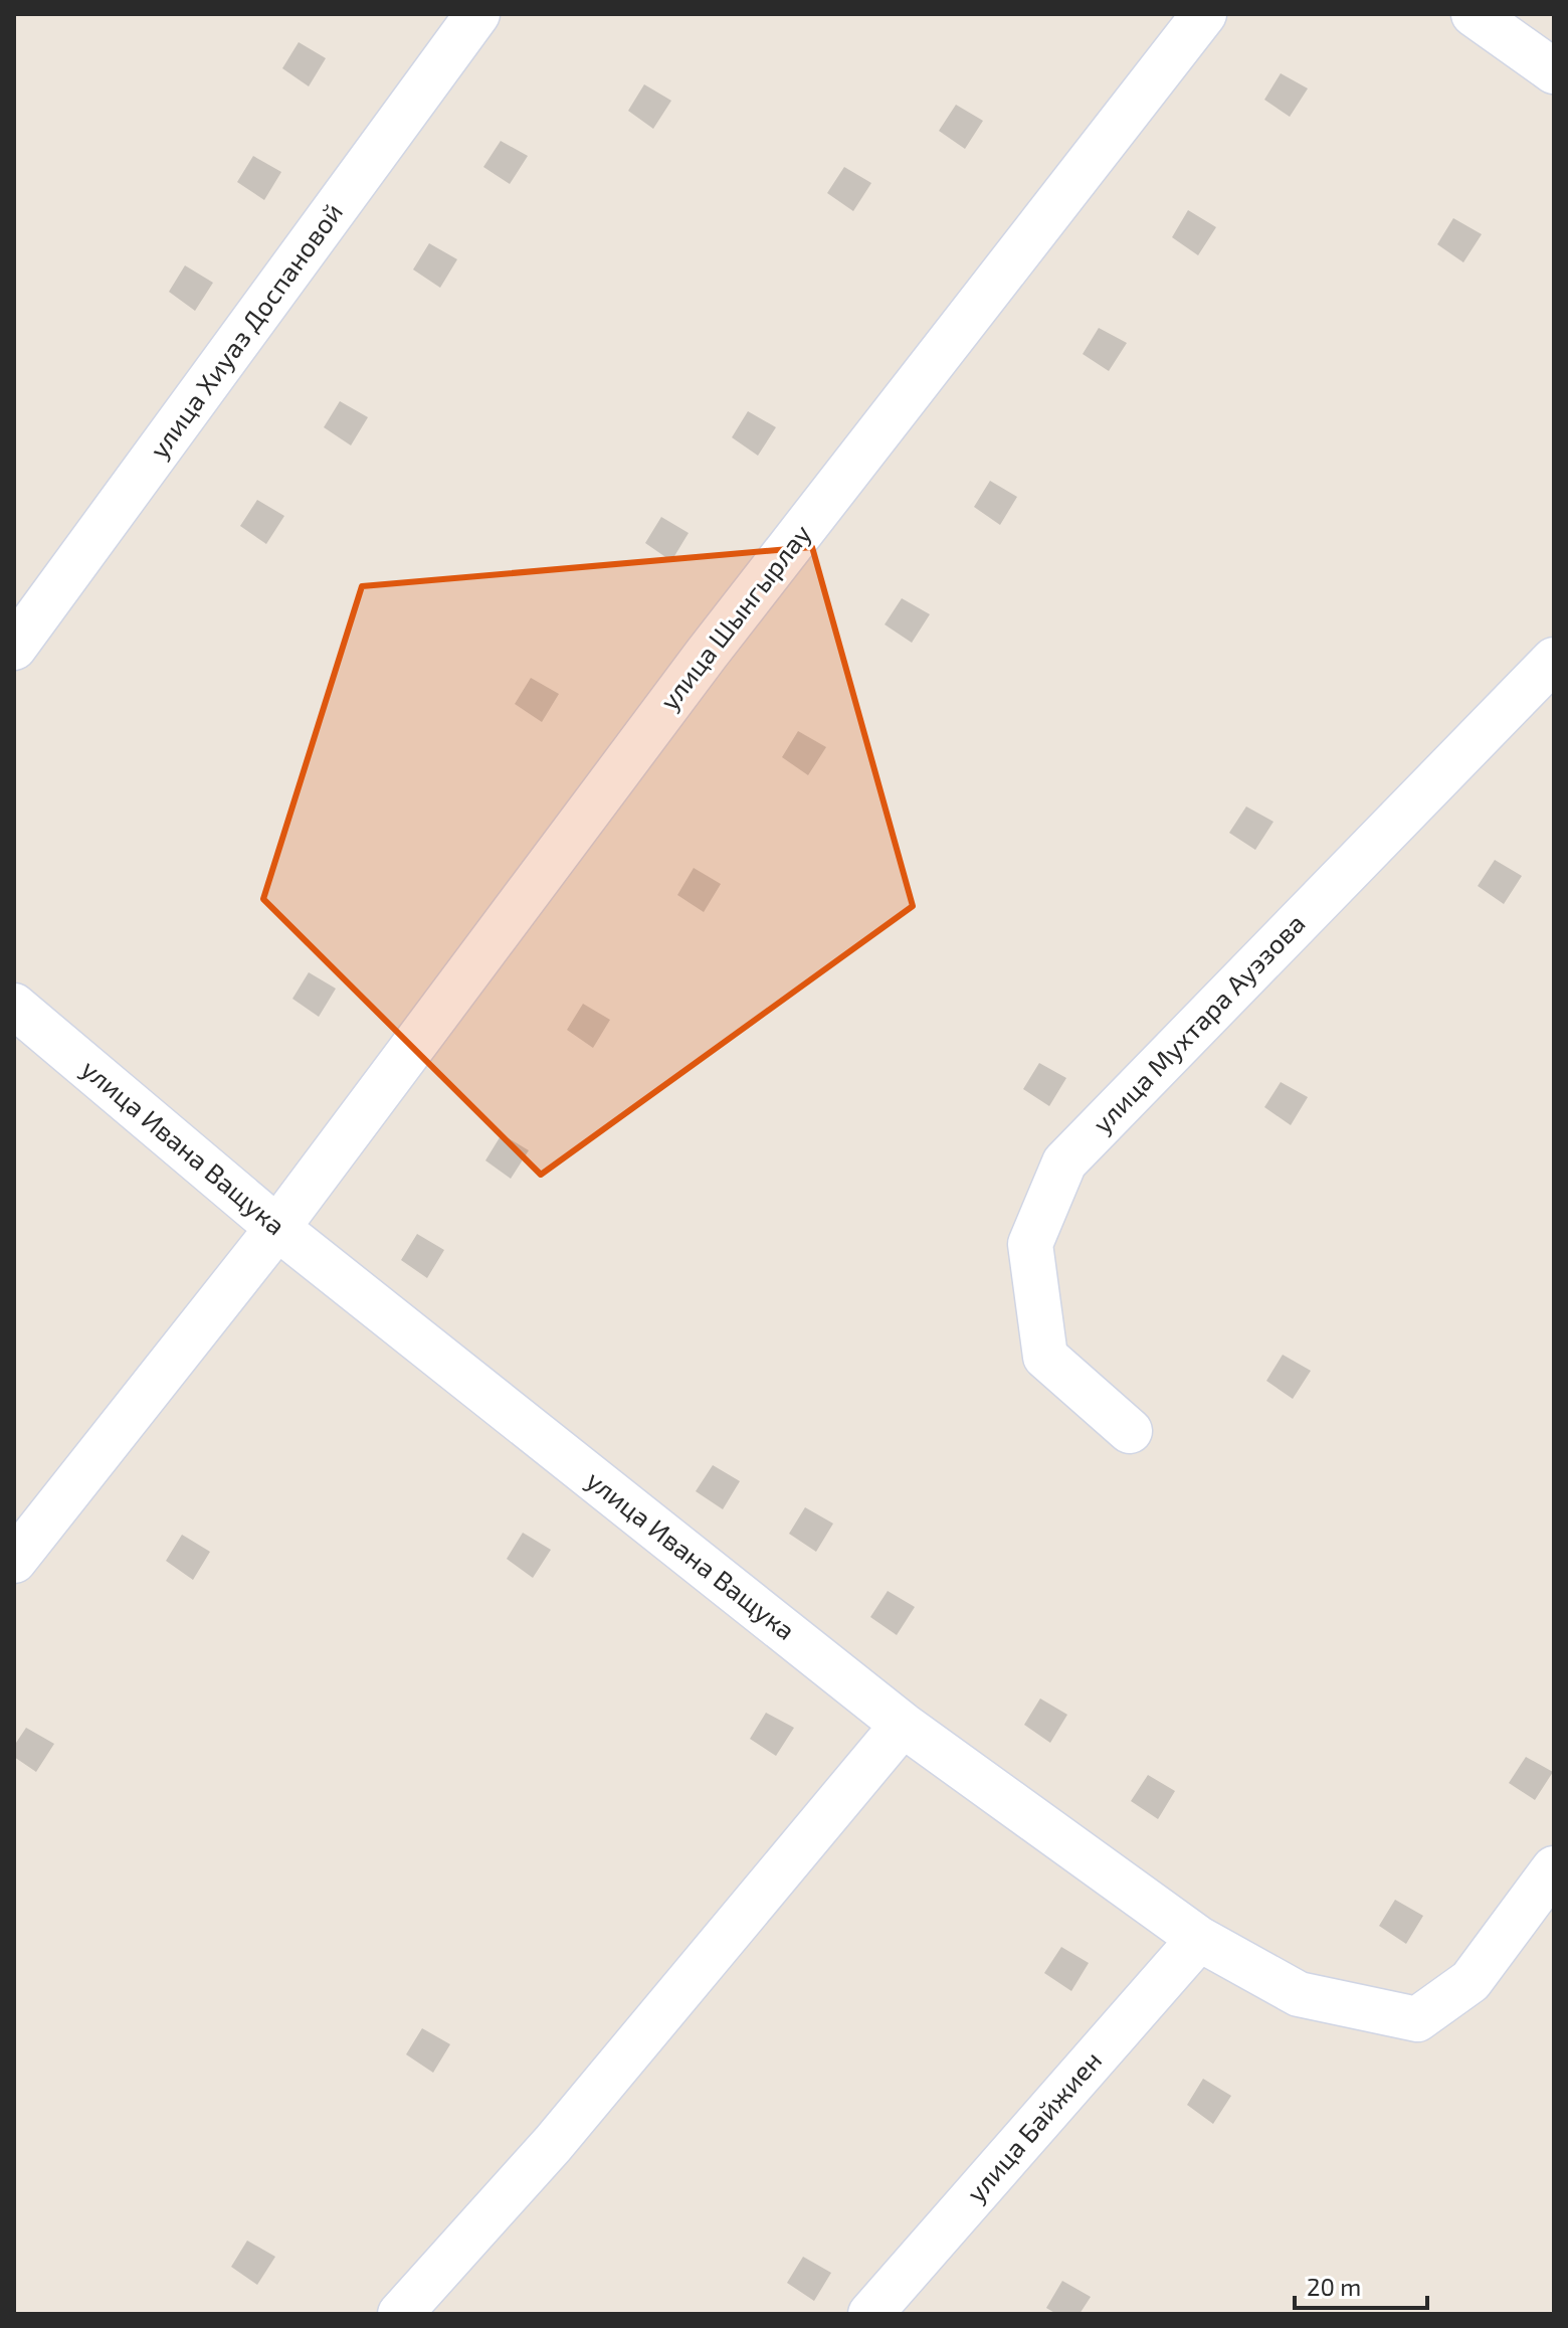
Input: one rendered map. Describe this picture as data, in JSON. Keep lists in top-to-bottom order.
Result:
{
  "streets": {
    "street": [
      "улица Хиуаз Доспановой",
      "улица Шынгырлау",
      "улица Мухтара Ауэзова",
      "улица Ивана Ващука",
      "улица Байжиен"
    ]
  },
  "crossings": [
    ["улица Шынгырлау", "улица Ивана Ващука"],
    ["улица Ивана Ващука", "улица Байжиен"]
  ],
  "scale_bar": "20 m"
}
